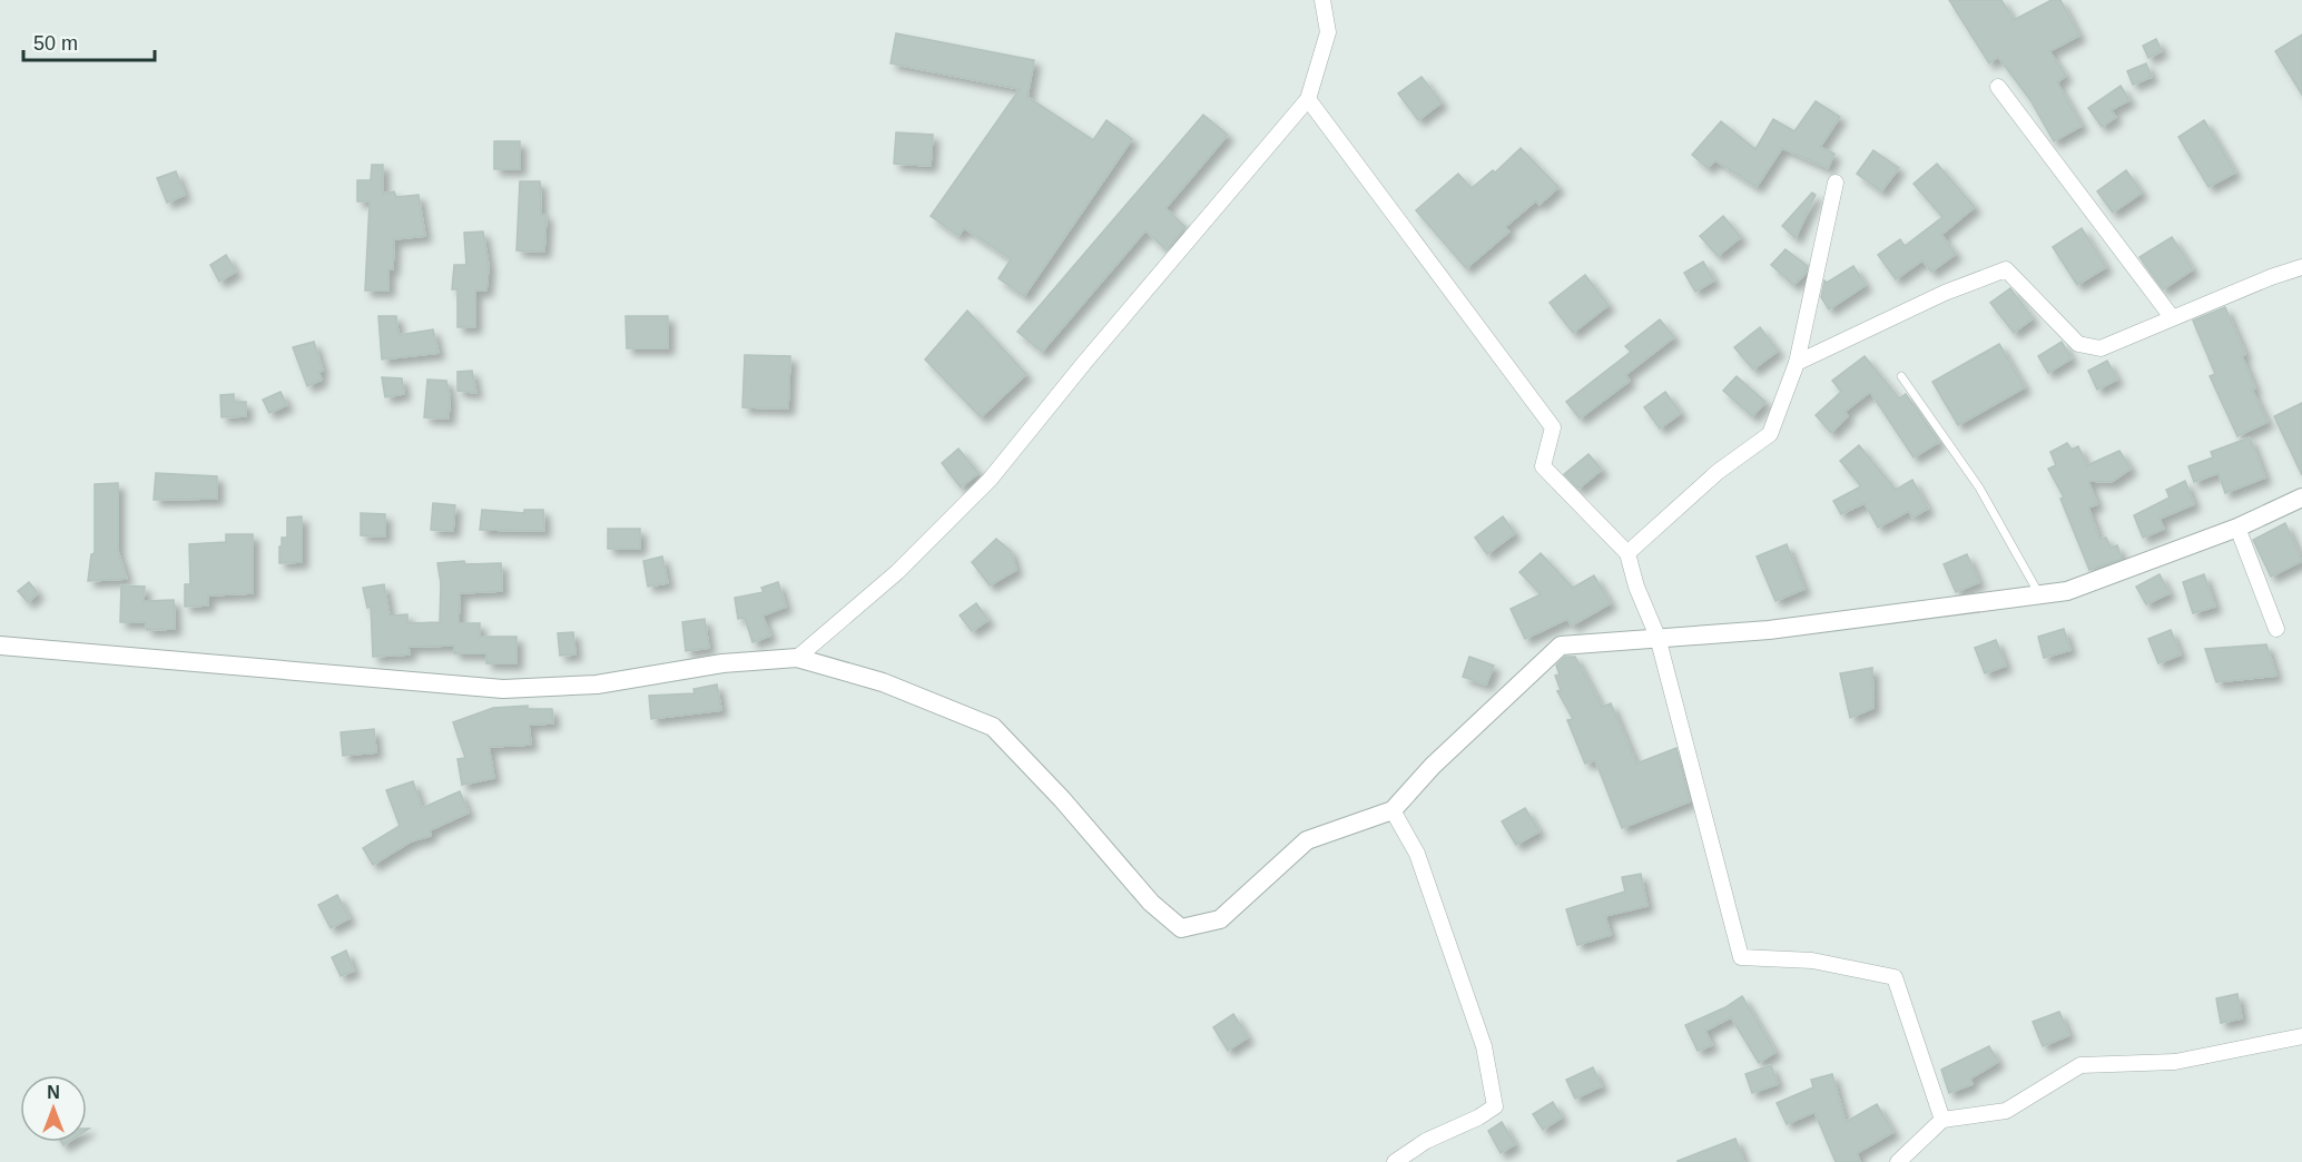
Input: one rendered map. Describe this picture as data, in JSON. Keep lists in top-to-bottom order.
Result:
{
  "scale_bar": "50 m",
  "north": "top"
}
